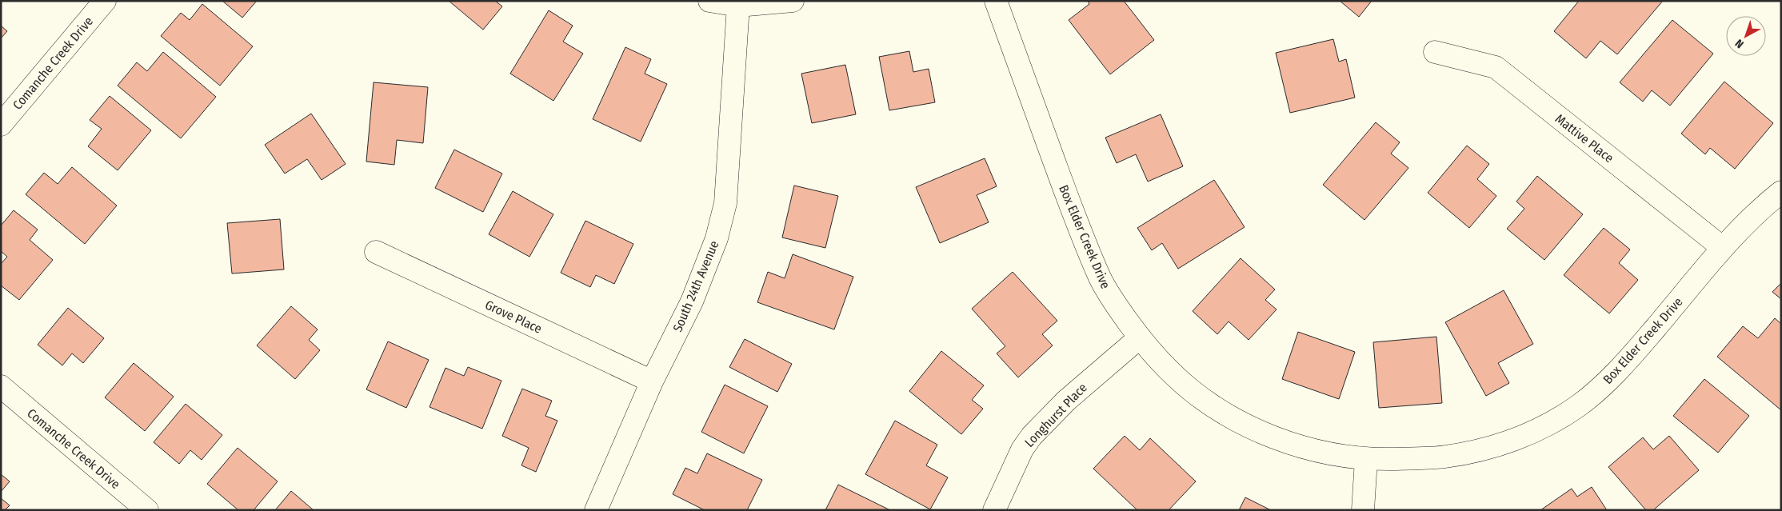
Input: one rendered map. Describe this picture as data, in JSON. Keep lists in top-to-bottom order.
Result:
{
  "streets": {
    "street": [
      "Comanche Creek Drive",
      "Mattive Place",
      "Box Elder Creek Drive",
      "South 24th Avenue",
      "Grove Place",
      "Longhurst Place"
    ]
  },
  "crossings": [
    ["Mattive Place", "Box Elder Creek Drive"],
    ["Box Elder Creek Drive", "Longhurst Place"],
    ["South 24th Avenue", "Grove Place"]
  ],
  "north": "bottom left"
}
